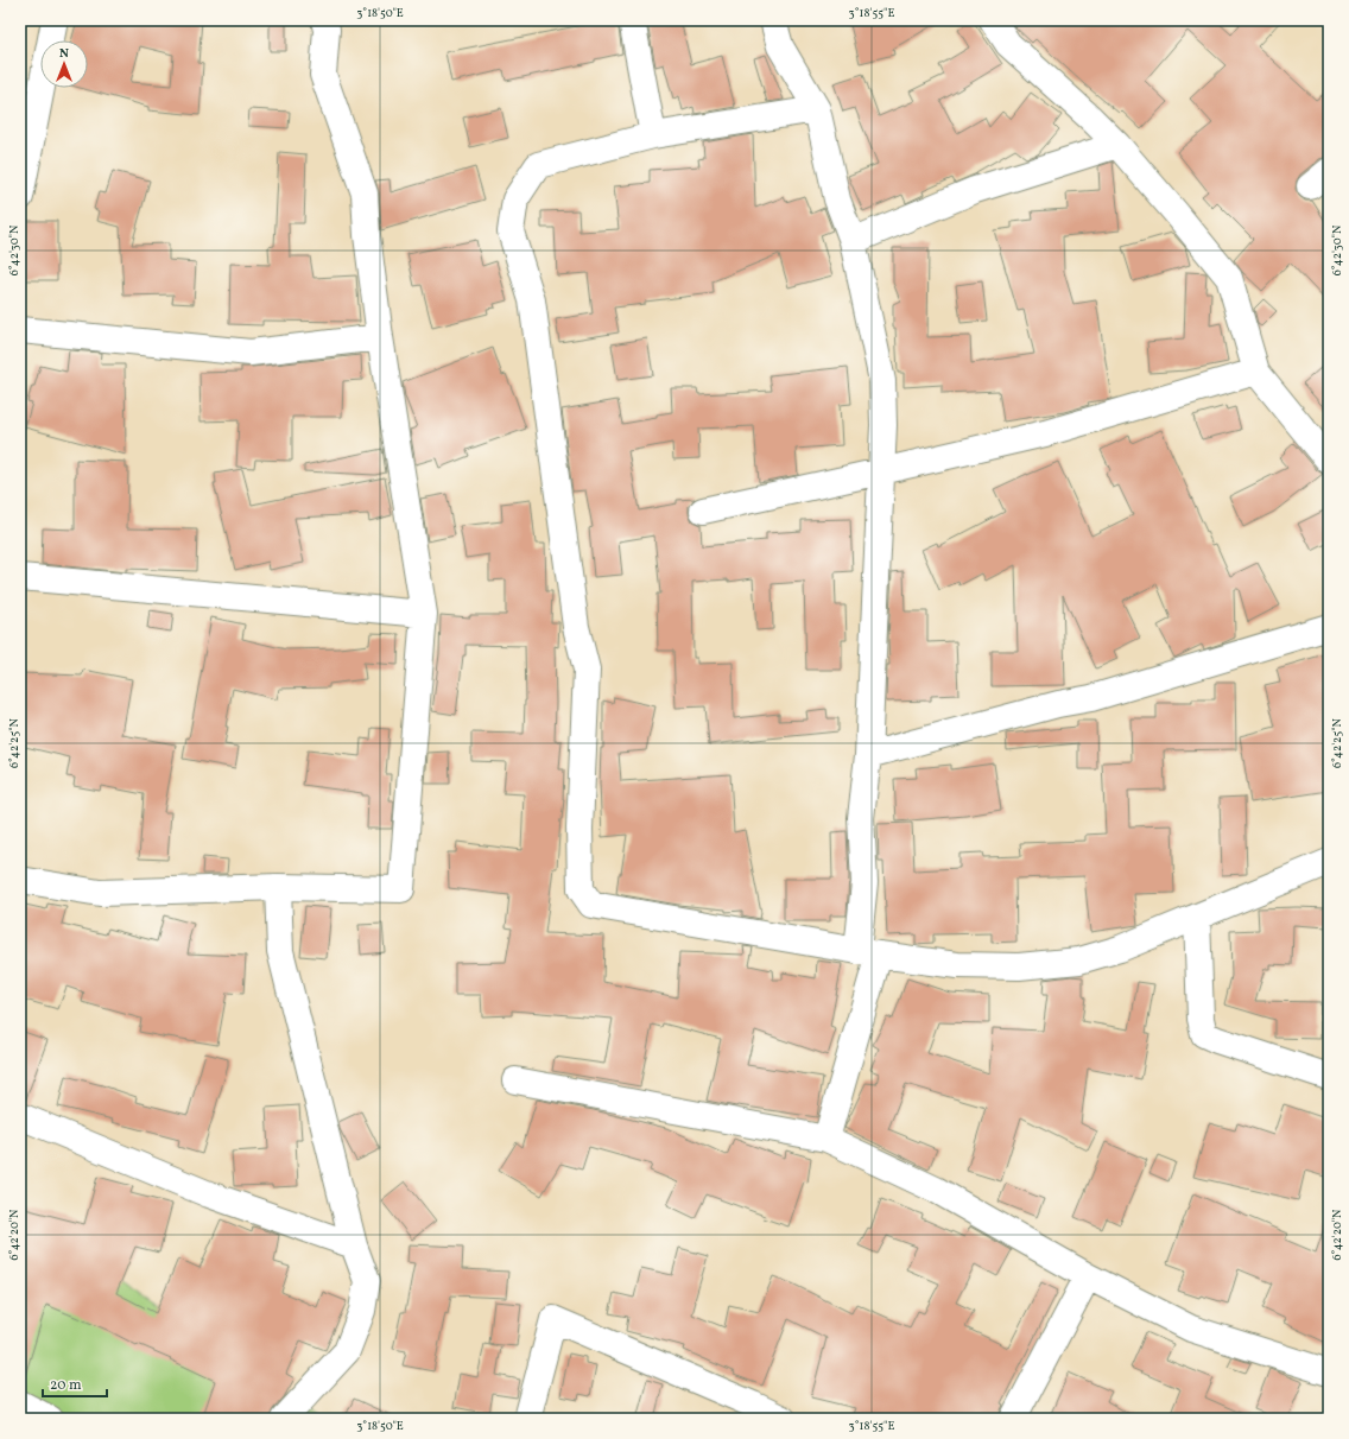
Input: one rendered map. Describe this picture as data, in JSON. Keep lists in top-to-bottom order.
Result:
{
  "scale_bar": "20 m",
  "north": "top",
  "coordinates": [
    "3°18'50\"E",
    "3°18'55\"E",
    "6°42'30\"N",
    "6°42'25\"N",
    "6°42'20\"N"
  ]
}
